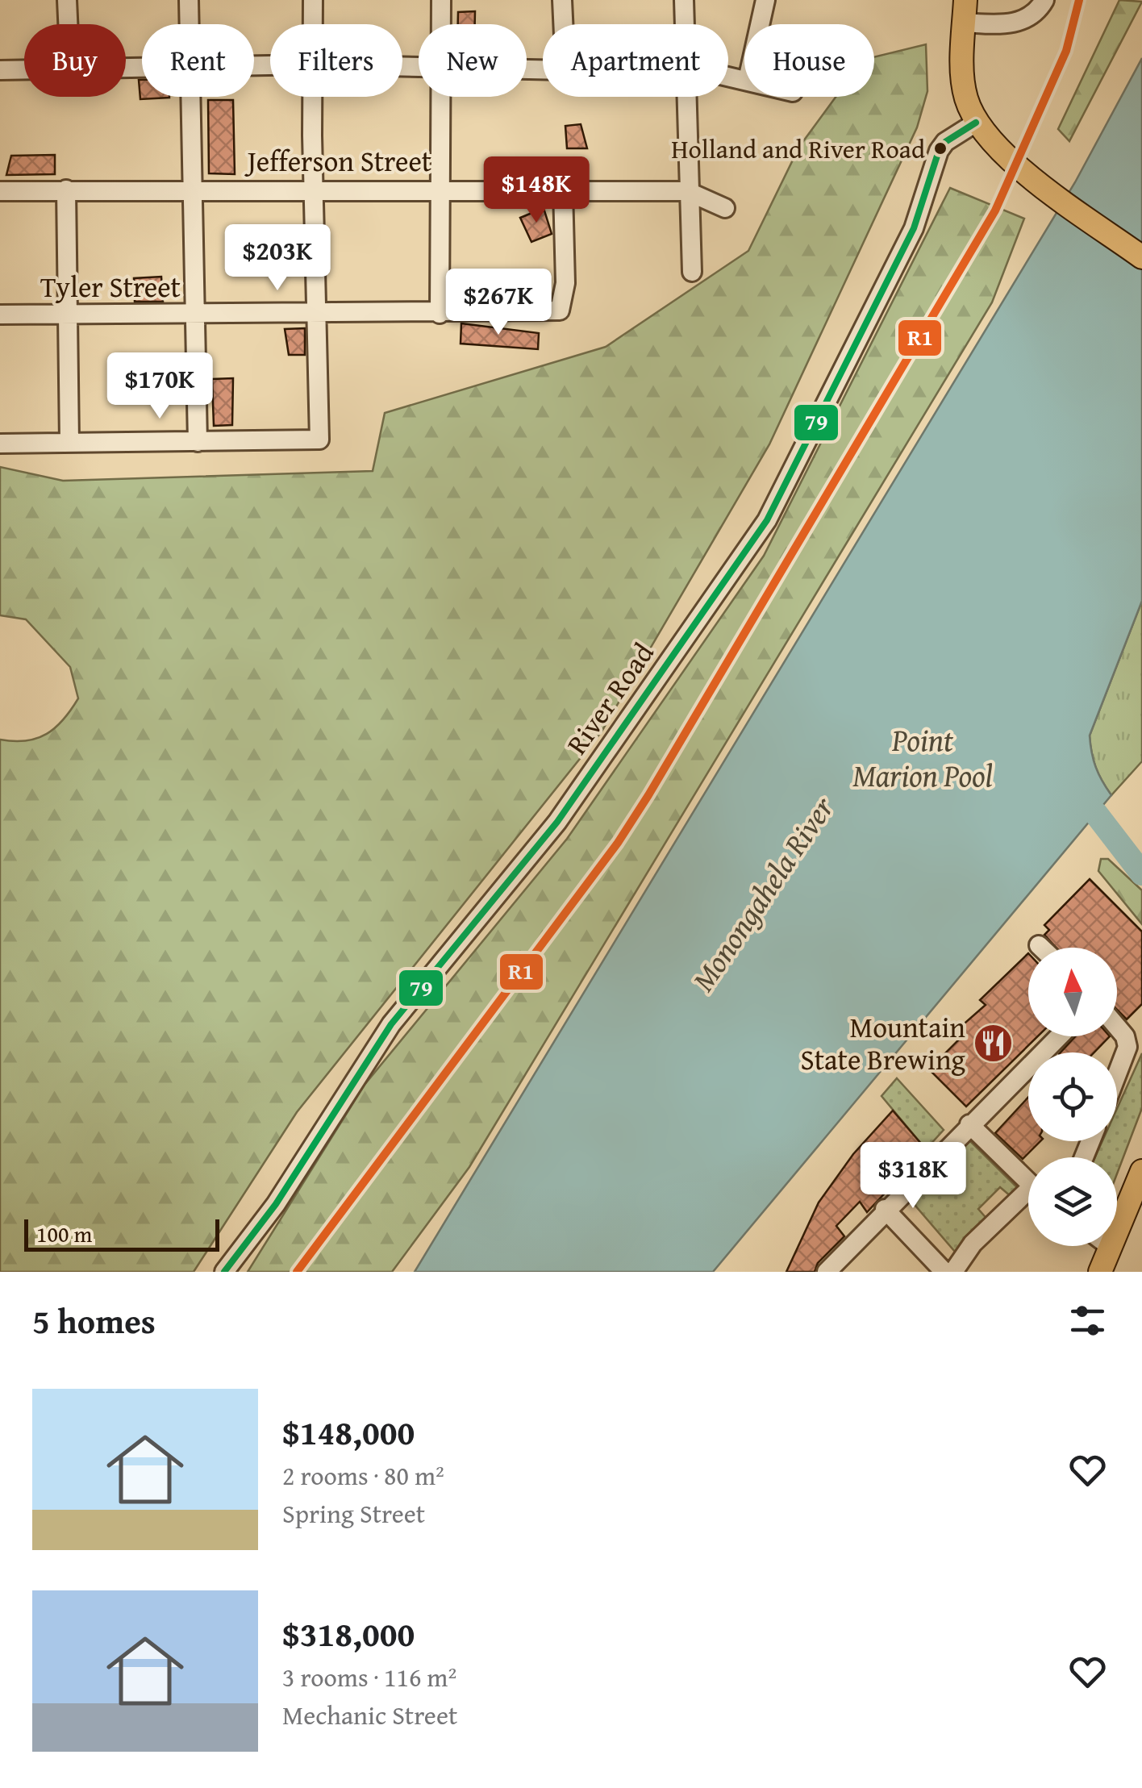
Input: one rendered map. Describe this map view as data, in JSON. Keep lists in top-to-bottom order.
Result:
{
  "streets": {
    "street": ["Jefferson Street", "Tyler Street", "River Road"]
  },
  "crossings": [
    ["Jefferson Street", "Tyler Street"]
  ],
  "water": ["Point Marion Pool", "Monongahela River"],
  "places": {
    "other": ["Holland and River Road"],
    "restaurant": ["Mountain State Brewing"]
  },
  "lines": ["transit line R1", "transit line 79"],
  "scale_bar": "100 m",
  "north": "top",
  "page": {
    "chip": [
      "Buy",
      "Rent",
      "Filters",
      "New",
      "Apartment",
      "House"
    ],
    "price": [
      "$148K",
      "$203K",
      "$267K",
      "$170K",
      "$318K"
    ],
    "scale": "100 m",
    "heading": "5 homes",
    "list": [
      {
        "name": "$148,000",
        "note": "2 rooms · 80 m² · Spring Street"
      },
      {
        "name": "$318,000",
        "note": "3 rooms · 116 m² · Mechanic Street"
      }
    ]
  }
}
